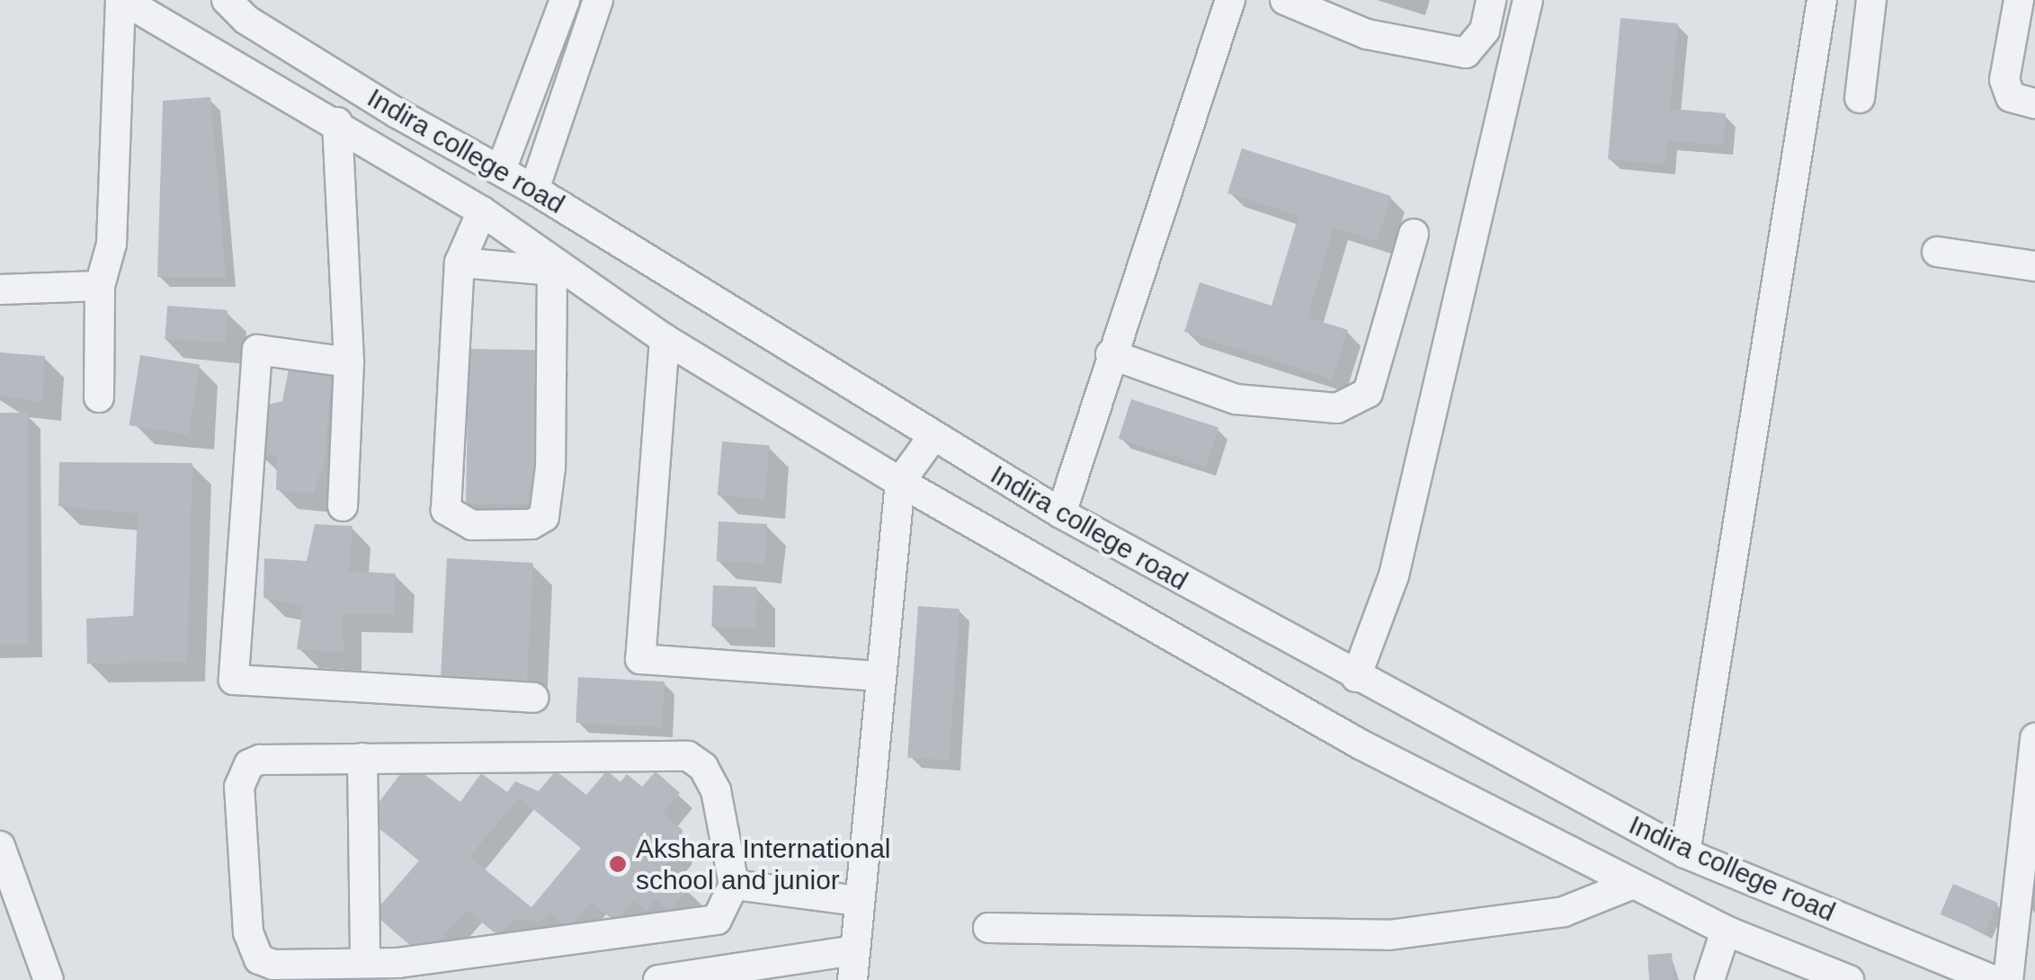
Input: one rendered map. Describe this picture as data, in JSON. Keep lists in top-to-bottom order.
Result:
{
  "streets": {
    "street": ["Indira college road"]
  },
  "places": ["Akshara International school and junior"]
}
